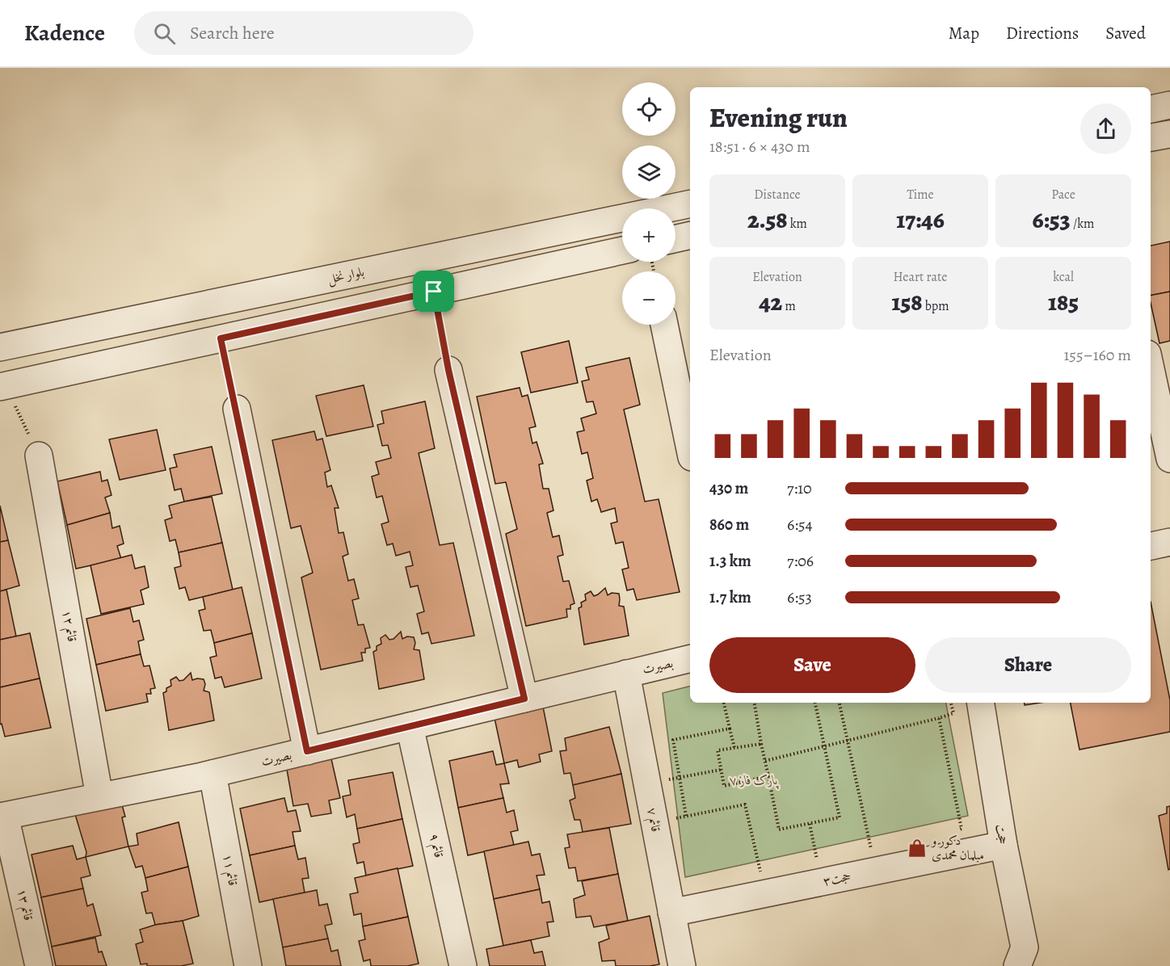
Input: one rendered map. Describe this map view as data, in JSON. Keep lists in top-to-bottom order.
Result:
{
  "streets": {
    "street": [
      "بلوار نخل",
      "قائم ۱۲",
      "بصیرت",
      "قائم ۷",
      "حجت",
      "قائم ۹",
      "قائم ۱۱",
      "حجت۳",
      "قائم ۱۳"
    ]
  },
  "crossings": [
    ["قائم ۱۲", "بصیرت"],
    ["بصیرت", "قائم ۷"],
    ["بصیرت", "قائم ۹"],
    ["بصیرت", "قائم ۱۱"],
    ["بصیرت", "قائم ۱۳"],
    ["قائم ۷", "حجت۳"],
    ["حجت", "حجت۳"]
  ],
  "parks": ["پارک فاز ۷"],
  "places": {
    "shop": ["دکور و مبلمان محمدی"]
  },
  "page": {
    "header": "Kadence",
    "search": "Search here",
    "nav": ["Map", "Directions", "Saved"],
    "map_buttons": ["+", "−"],
    "heading": ["Evening run", "18:51 · 6 × 430 m"],
    "stats": [
      ["Distance", "2.58 km"],
      ["Time", "17:46"],
      ["Pace", "6:53 /km"],
      ["Elevation", "42 m"],
      ["Heart rate", "158 bpm"],
      ["kcal", "185"]
    ],
    "chart": ["Elevation", "155–160 m"],
    "list": [
      {
        "name": "430 m",
        "note": "7:10"
      },
      {
        "name": "860 m",
        "note": "6:54"
      },
      {
        "name": "1.3 km",
        "note": "7:06"
      },
      {
        "name": "1.7 km",
        "note": "6:53"
      }
    ],
    "buttons": ["Save", "Share"]
  }
}
